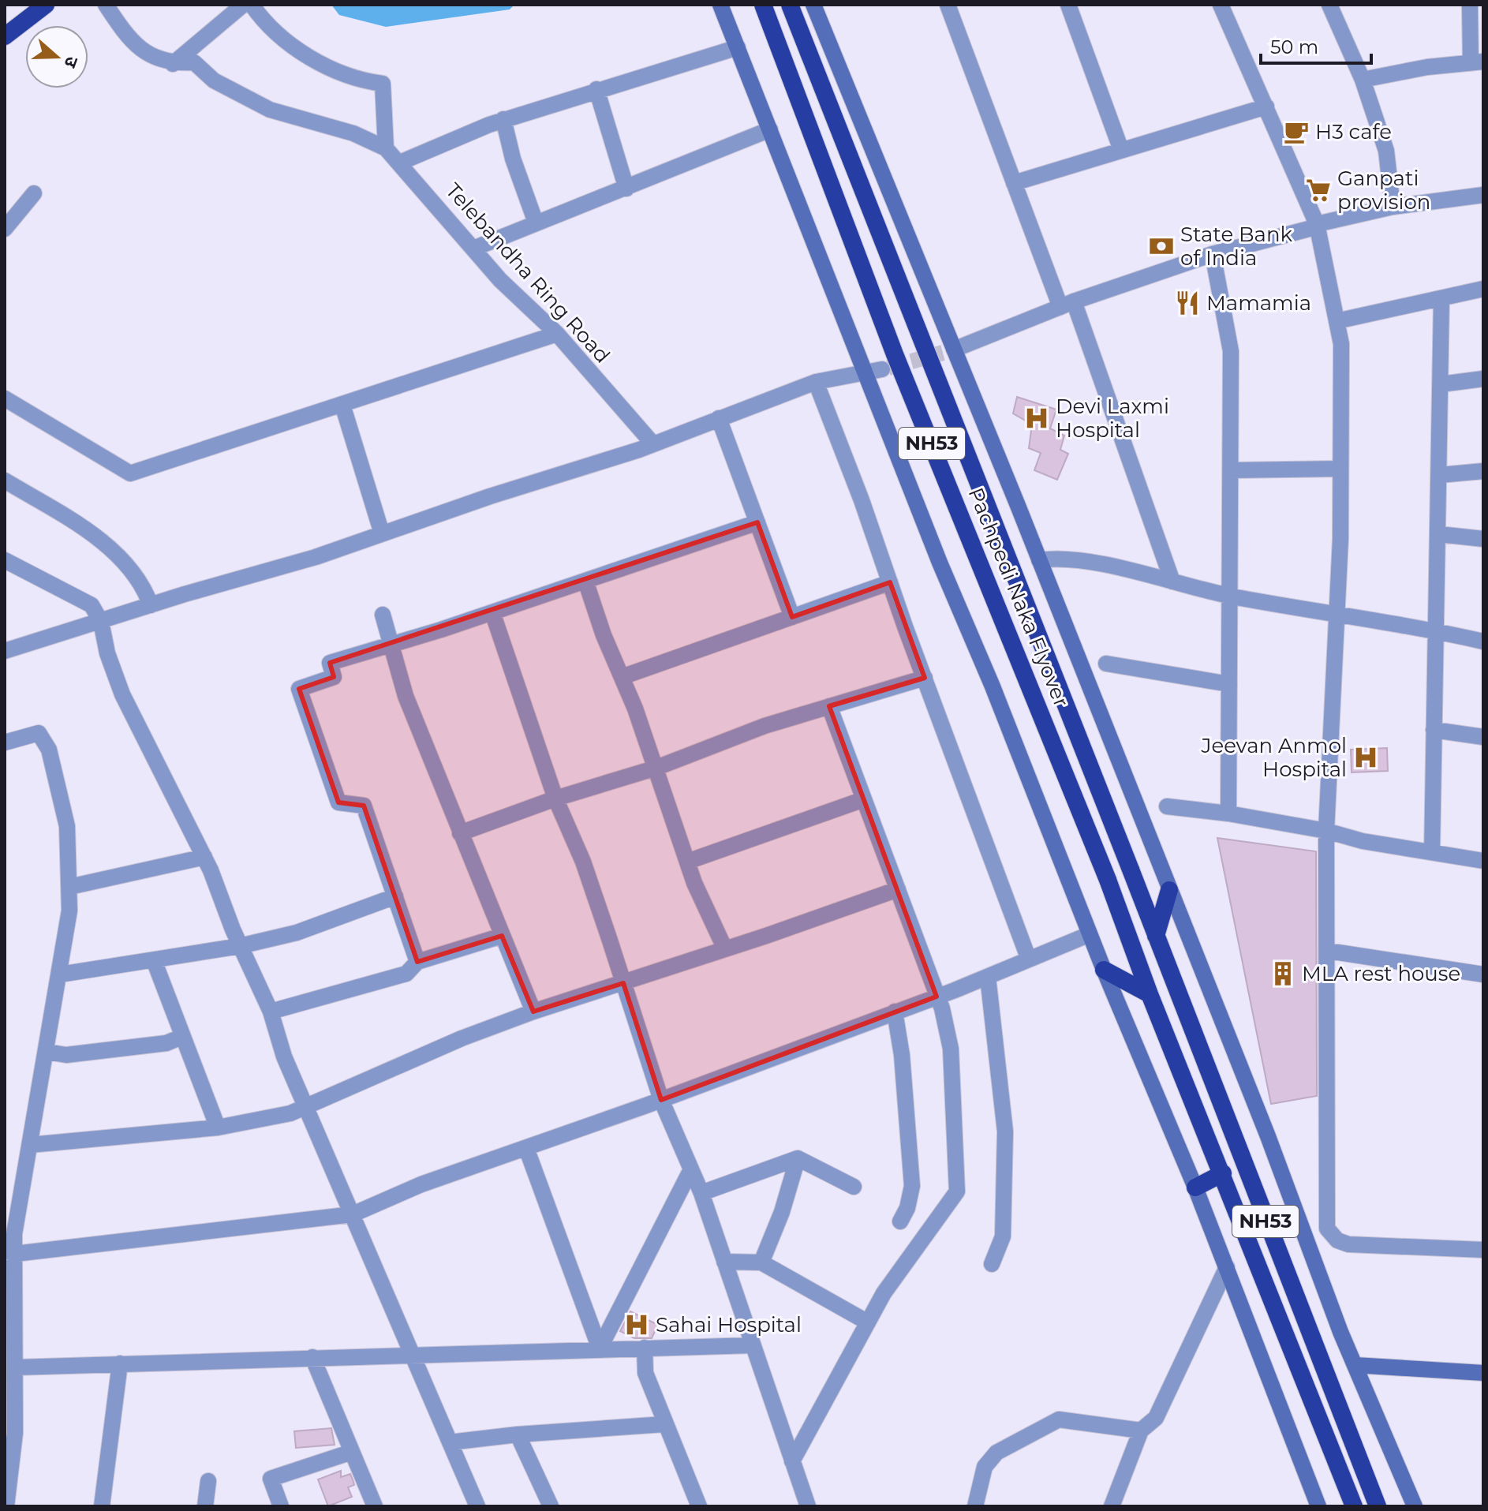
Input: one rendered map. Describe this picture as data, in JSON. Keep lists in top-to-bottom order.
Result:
{
  "streets": {
    "highway": ["NH53", "Pachpedi Naka Flyover"],
    "street": ["Telebandha Ring Road"]
  },
  "crossings": [
    ["NH53", "Pachpedi Naka Flyover"]
  ],
  "places": {
    "cafe": ["H3 cafe"],
    "supermarket": ["Ganpati provision"],
    "bank": ["State Bank of India"],
    "restaurant": ["Mamamia"],
    "hospital": ["Devi Laxmi Hospital", "Jeevan Anmol Hospital", "Sahai Hospital"],
    "building": ["MLA rest house"]
  },
  "scale_bar": "50 m",
  "north": "right"
}
